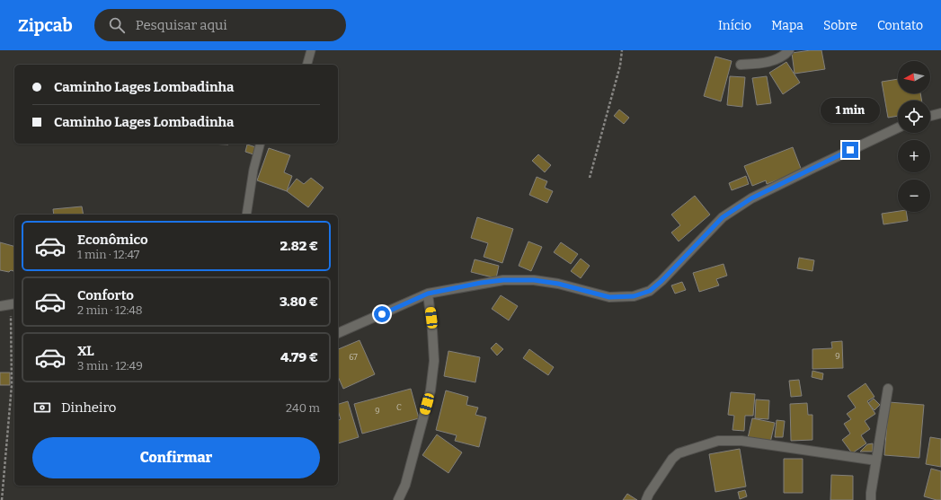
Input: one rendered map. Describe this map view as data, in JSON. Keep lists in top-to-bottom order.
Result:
{
  "house_numbers": [
    "9",
    "67",
    "C",
    "9"
  ],
  "north": "left",
  "page": {
    "header": "Zipcab",
    "search": "Pesquisar aqui",
    "nav": [
      "Início",
      "Mapa",
      "Sobre",
      "Contato"
    ],
    "map_buttons": ["+", "−"],
    "banner": ["Caminho Lages Lombadinha", "Caminho Lages Lombadinha"],
    "bubble": "1 min",
    "list": [
      {
        "name": "Econômico",
        "note": "1 min · 12:47",
        "value": "2.82 €"
      },
      {
        "name": "Conforto",
        "note": "2 min · 12:48",
        "value": "3.80 €"
      },
      {
        "name": "XL",
        "note": "3 min · 12:49",
        "value": "4.79 €"
      }
    ],
    "pay": ["Dinheiro", "240 m"],
    "buttons": "Confirmar"
  }
}
